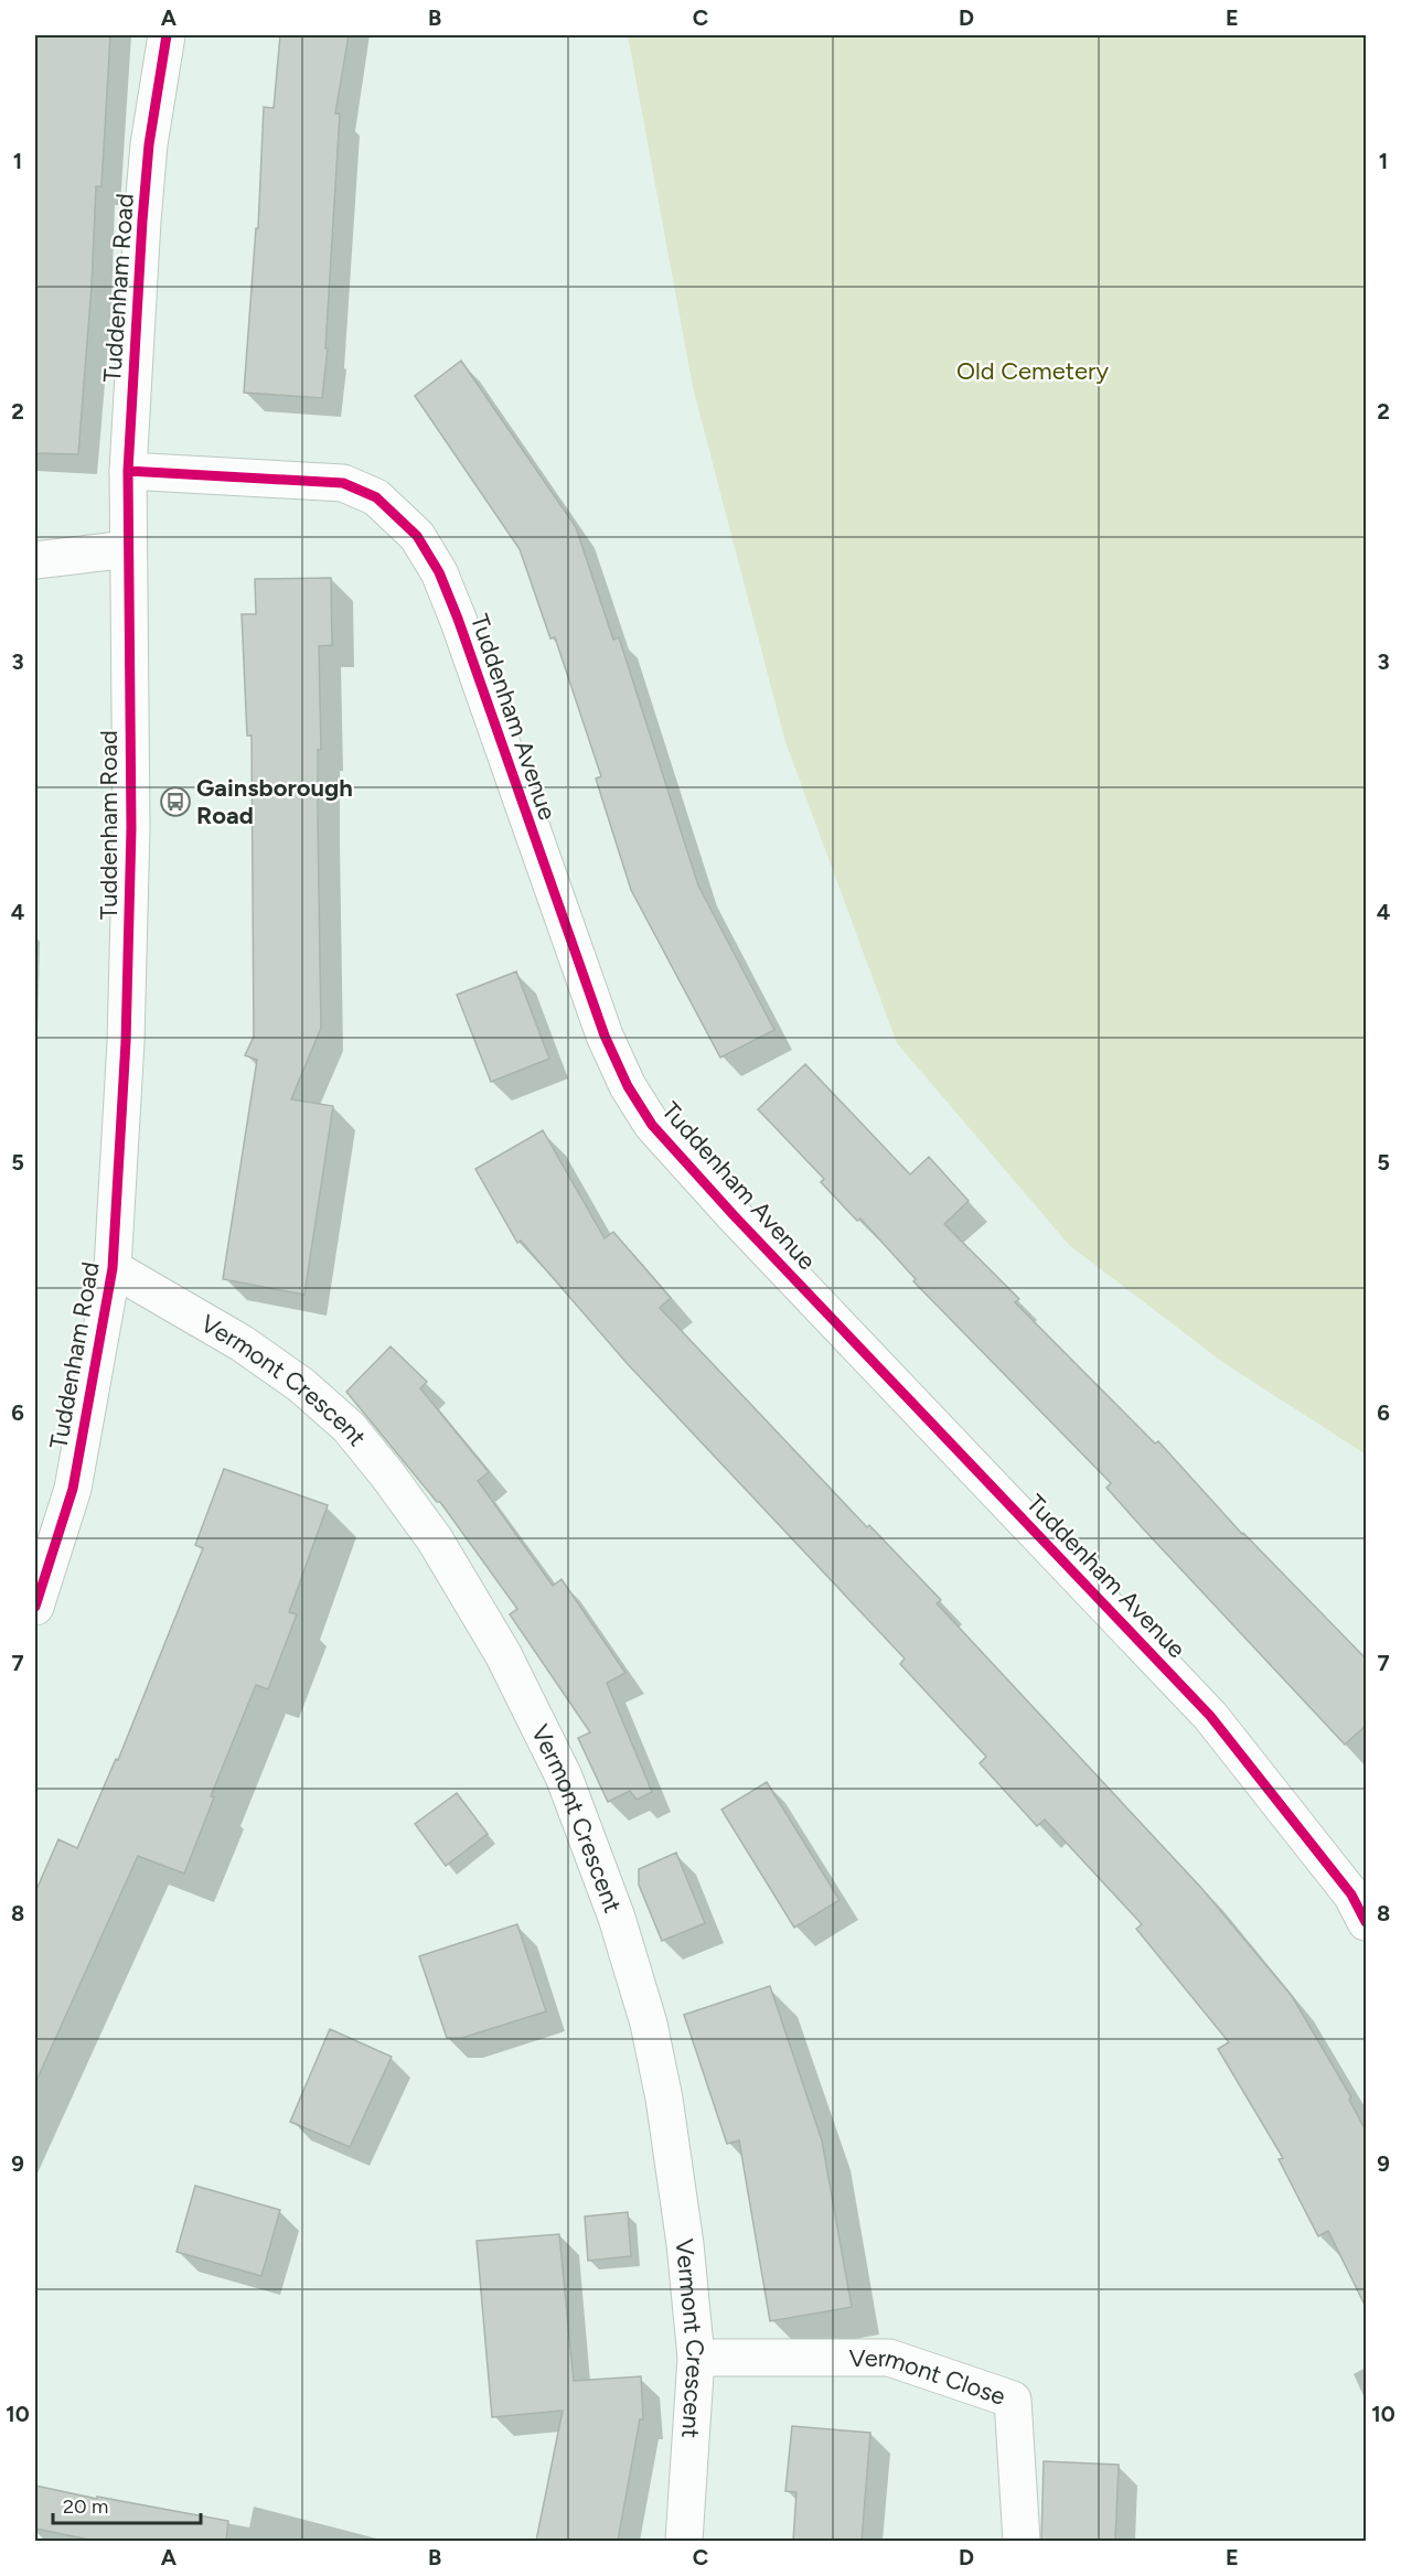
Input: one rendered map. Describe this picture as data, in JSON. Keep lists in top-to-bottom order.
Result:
{
  "streets": {
    "street": [
      "Tuddenham Road",
      "Tuddenham Avenue",
      "Vermont Crescent",
      "Vermont Close"
    ]
  },
  "crossings": [
    ["Tuddenham Road", "Tuddenham Avenue"],
    ["Tuddenham Road", "Vermont Crescent"],
    ["Vermont Crescent", "Vermont Close"]
  ],
  "parks": ["Old Cemetery"],
  "places": {
    "bus stop": ["Gainsborough Road"]
  },
  "scale_bar": "20 m",
  "grid": {
    "columns": [
      "A",
      "B",
      "C",
      "D",
      "E"
    ],
    "rows": [
      "1",
      "2",
      "3",
      "4",
      "5",
      "6",
      "7",
      "8",
      "9",
      "10"
    ]
  }
}
